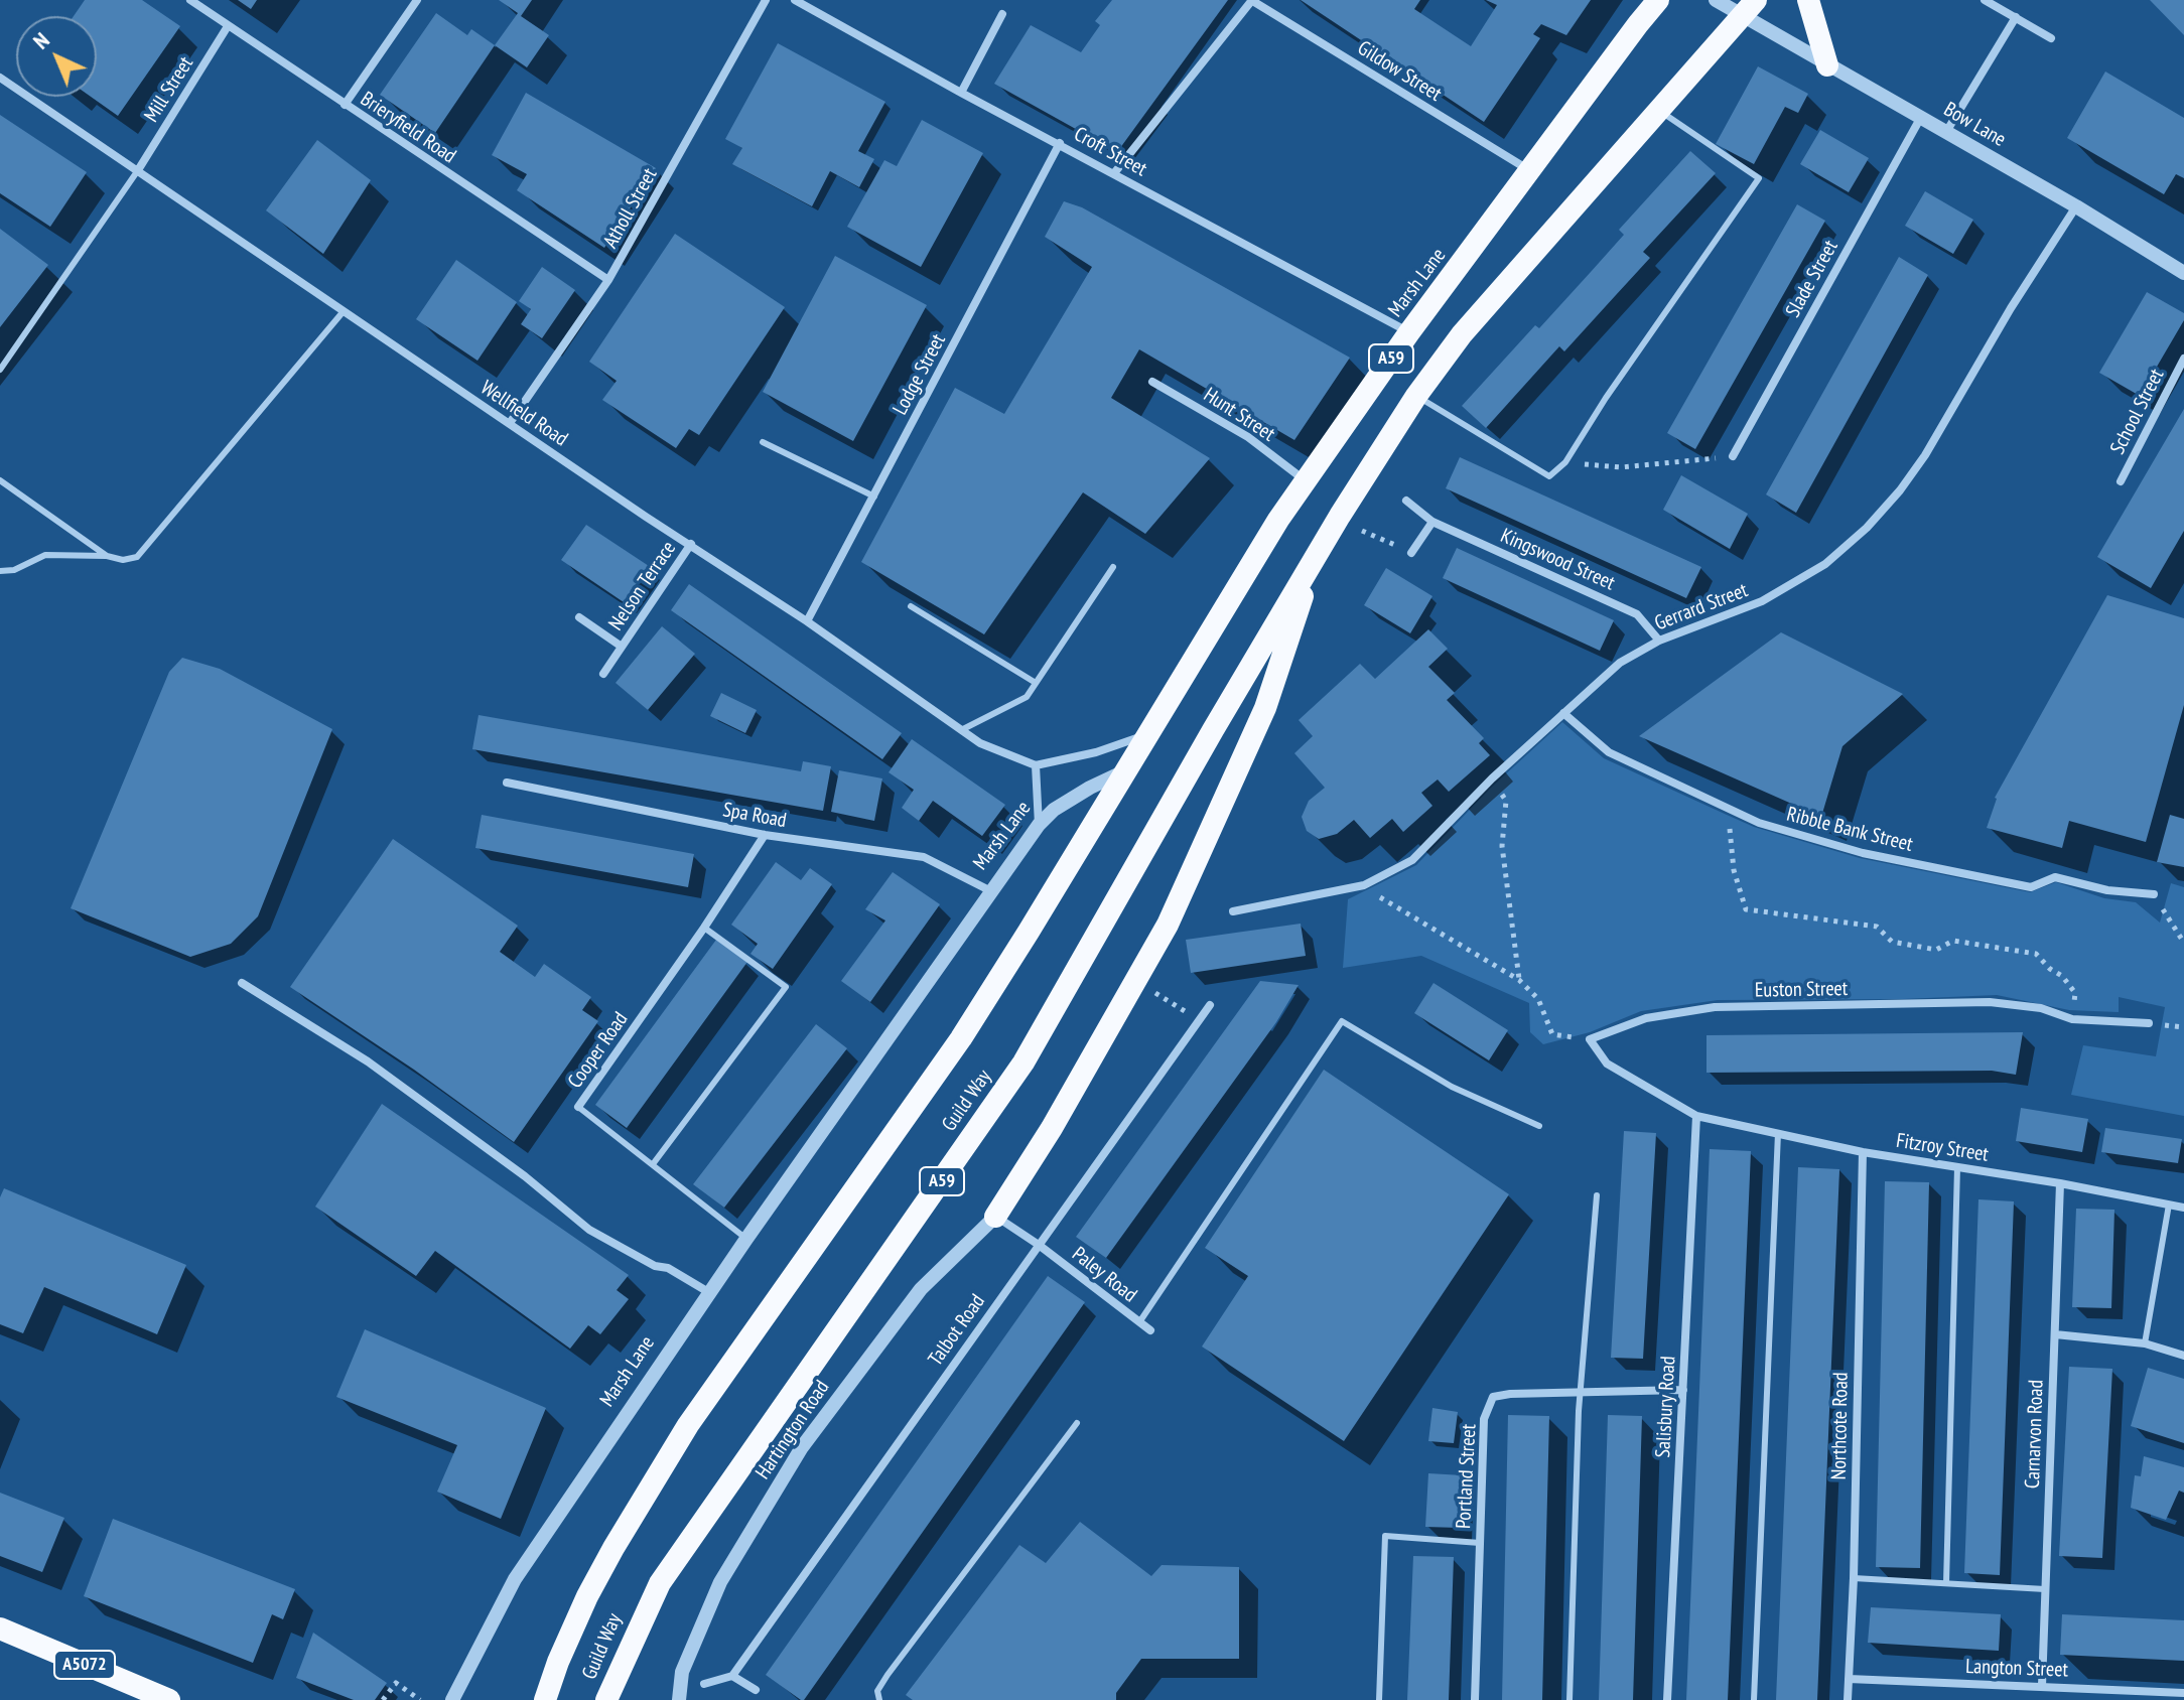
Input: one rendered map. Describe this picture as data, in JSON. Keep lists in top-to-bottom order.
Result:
{
  "streets": {
    "highway": [
      "Marsh Lane",
      "A59",
      "Guild Way",
      "A5072"
    ],
    "street": [
      "Gildow Street",
      "Mill Street",
      "Bow Lane",
      "Brieryfield Road",
      "Croft Street",
      "Atholl Street",
      "Slade Street",
      "Lodge Street",
      "School Street",
      "Wellfield Road",
      "Hunt Street",
      "Kingswood Street",
      "Nelson Terrace",
      "Gerrard Street",
      "Spa Road",
      "Ribble Bank Street",
      "Euston Street",
      "Cooper Road",
      "Fitzroy Street",
      "Paley Road",
      "Talbot Road",
      "Salisbury Road",
      "Northcote Road",
      "Hartington Road",
      "Carnarvon Road",
      "Portland Street",
      "Langton Street"
    ]
  },
  "crossings": [
    ["Gildow Street", "Marsh Lane"],
    ["Mill Street", "Brieryfield Road"],
    ["Mill Street", "Wellfield Road"],
    ["Bow Lane", "Slade Street"],
    ["Bow Lane", "A59"],
    ["Bow Lane", "Gerrard Street"],
    ["Brieryfield Road", "Atholl Street"],
    ["Croft Street", "Marsh Lane"],
    ["Croft Street", "Lodge Street"],
    ["Atholl Street", "Wellfield Road"],
    ["Marsh Lane", "Hunt Street"],
    ["Marsh Lane", "Spa Road"],
    ["Marsh Lane", "Cooper Road"],
    ["Marsh Lane", "Guild Way"],
    ["A59", "Guild Way"],
    ["Lodge Street", "Wellfield Road"],
    ["Wellfield Road", "Nelson Terrace"],
    ["Kingswood Street", "Gerrard Street"],
    ["Gerrard Street", "Ribble Bank Street"],
    ["Spa Road", "Cooper Road"],
    ["Fitzroy Street", "Salisbury Road"],
    ["Fitzroy Street", "Northcote Road"],
    ["Fitzroy Street", "Carnarvon Road"],
    ["Paley Road", "Talbot Road"],
    ["Paley Road", "Hartington Road"],
    ["Salisbury Road", "Portland Street"],
    ["Northcote Road", "Langton Street"],
    ["Carnarvon Road", "Langton Street"]
  ],
  "north": "top left"
}
